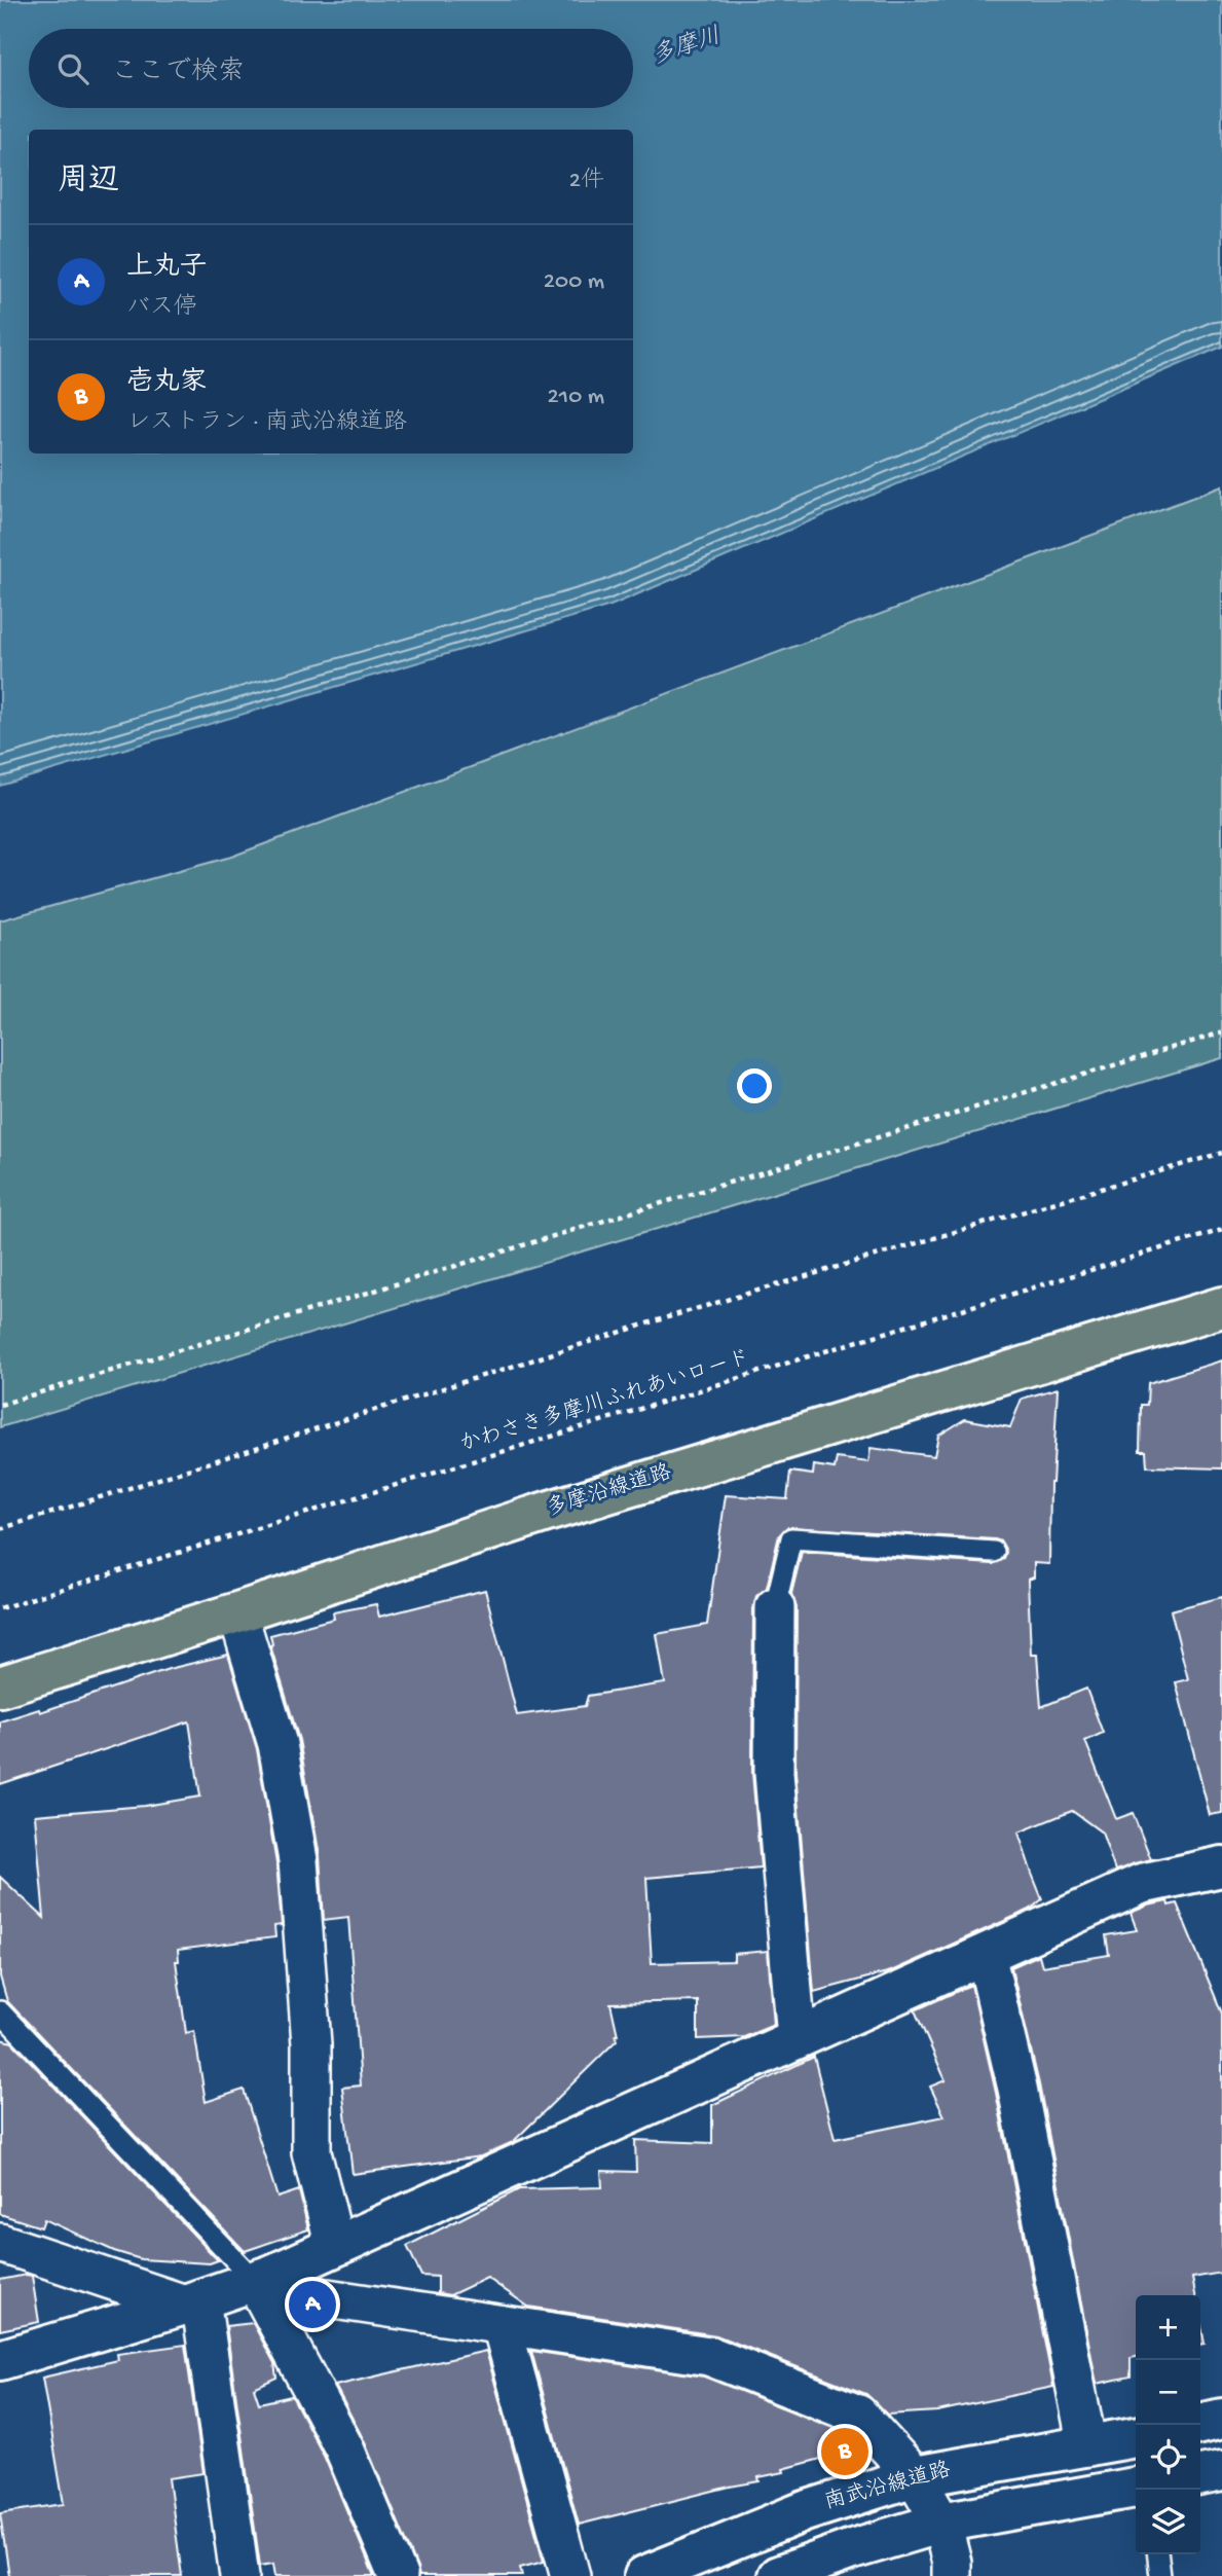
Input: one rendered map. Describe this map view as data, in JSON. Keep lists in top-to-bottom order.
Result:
{
  "streets": {
    "main road": ["多摩沿線道路"],
    "street": ["南武沿線道路"],
    "path": ["かわさき多摩川ふれあいロード"]
  },
  "water": ["多摩川"],
  "page": {
    "search": "ここで検索",
    "heading": ["周辺", "2件"],
    "list": [
      {
        "mark": "A",
        "name": "上丸子",
        "note": "バス停",
        "value": "200 m"
      },
      {
        "mark": "B",
        "name": "壱丸家",
        "note": "レストラン · 南武沿線道路",
        "value": "210 m"
      }
    ],
    "pins": ["A", "B"],
    "map_buttons": ["+", "−"]
  }
}
